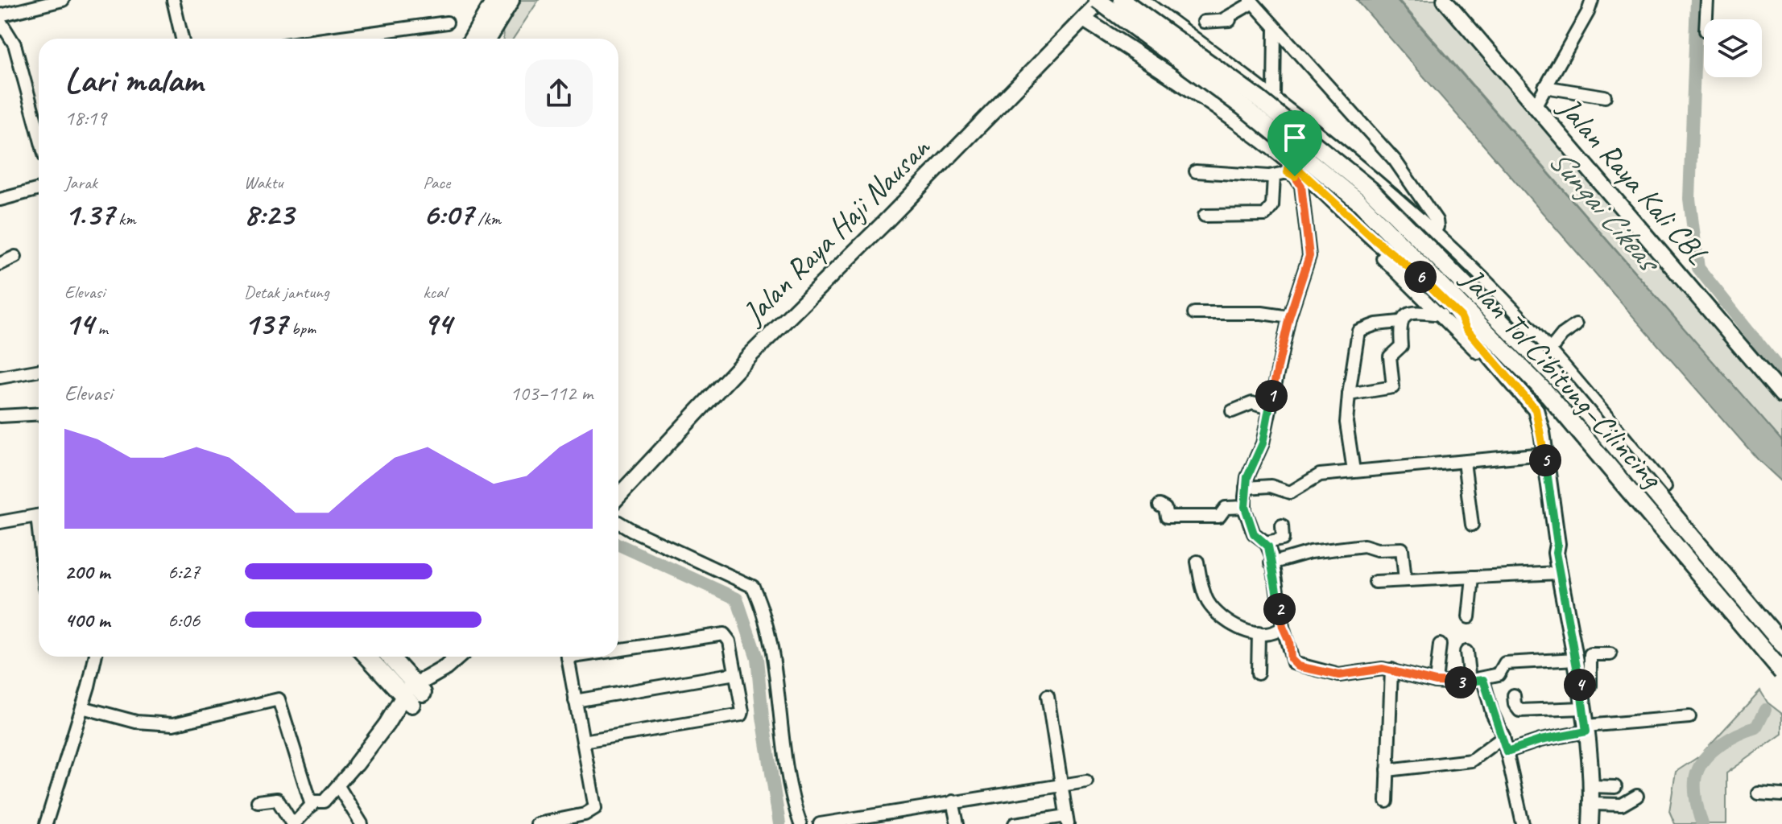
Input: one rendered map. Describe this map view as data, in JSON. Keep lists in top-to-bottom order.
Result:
{
  "streets": {
    "highway": ["Jalan Tol Cibitung–Cilincing"],
    "main road": ["Jalan Raya Kali CBL", "Jalan Raya Haji Nausan"]
  },
  "crossings": [
    ["Jalan Raya Haji Nausan", "Jalan Tol Cibitung–Cilincing"]
  ],
  "water": ["Sungai Cikeas"],
  "page": {
    "heading": ["Lari malam", "18:19"],
    "stats": [
      ["Jarak", "1.37 km"],
      ["Waktu", "8:23"],
      ["Pace", "6:07 /km"],
      ["Elevasi", "14 m"],
      ["Detak jantung", "137 bpm"],
      ["kcal", "94"]
    ],
    "pins": [
      "6",
      "1",
      "5",
      "2",
      "3",
      "4"
    ],
    "chart": ["Elevasi", "103–112 m"],
    "list": [
      {
        "name": "200 m",
        "note": "6:27"
      },
      {
        "name": "400 m",
        "note": "6:06"
      }
    ]
  }
}
